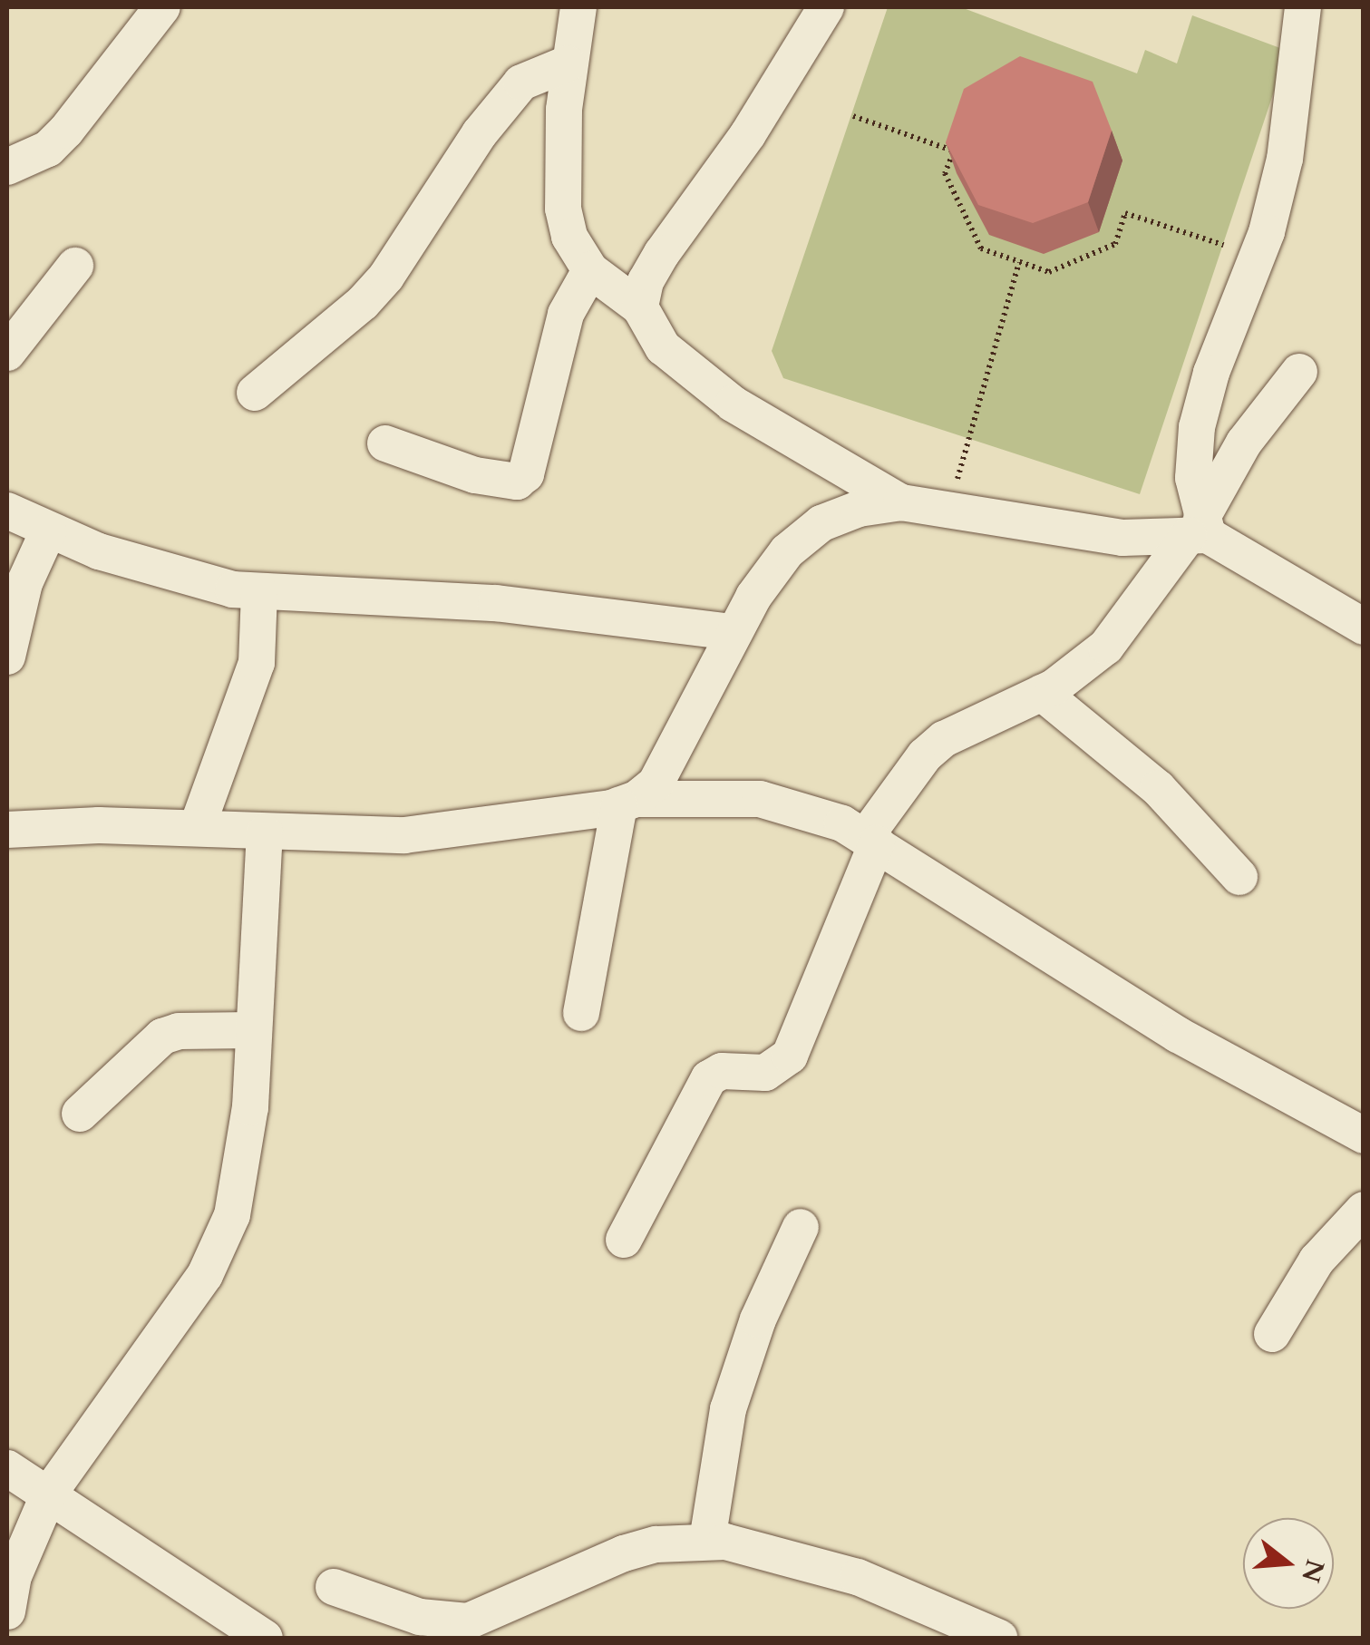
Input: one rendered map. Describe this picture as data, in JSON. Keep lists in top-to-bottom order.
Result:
{
  "north": "right"
}
